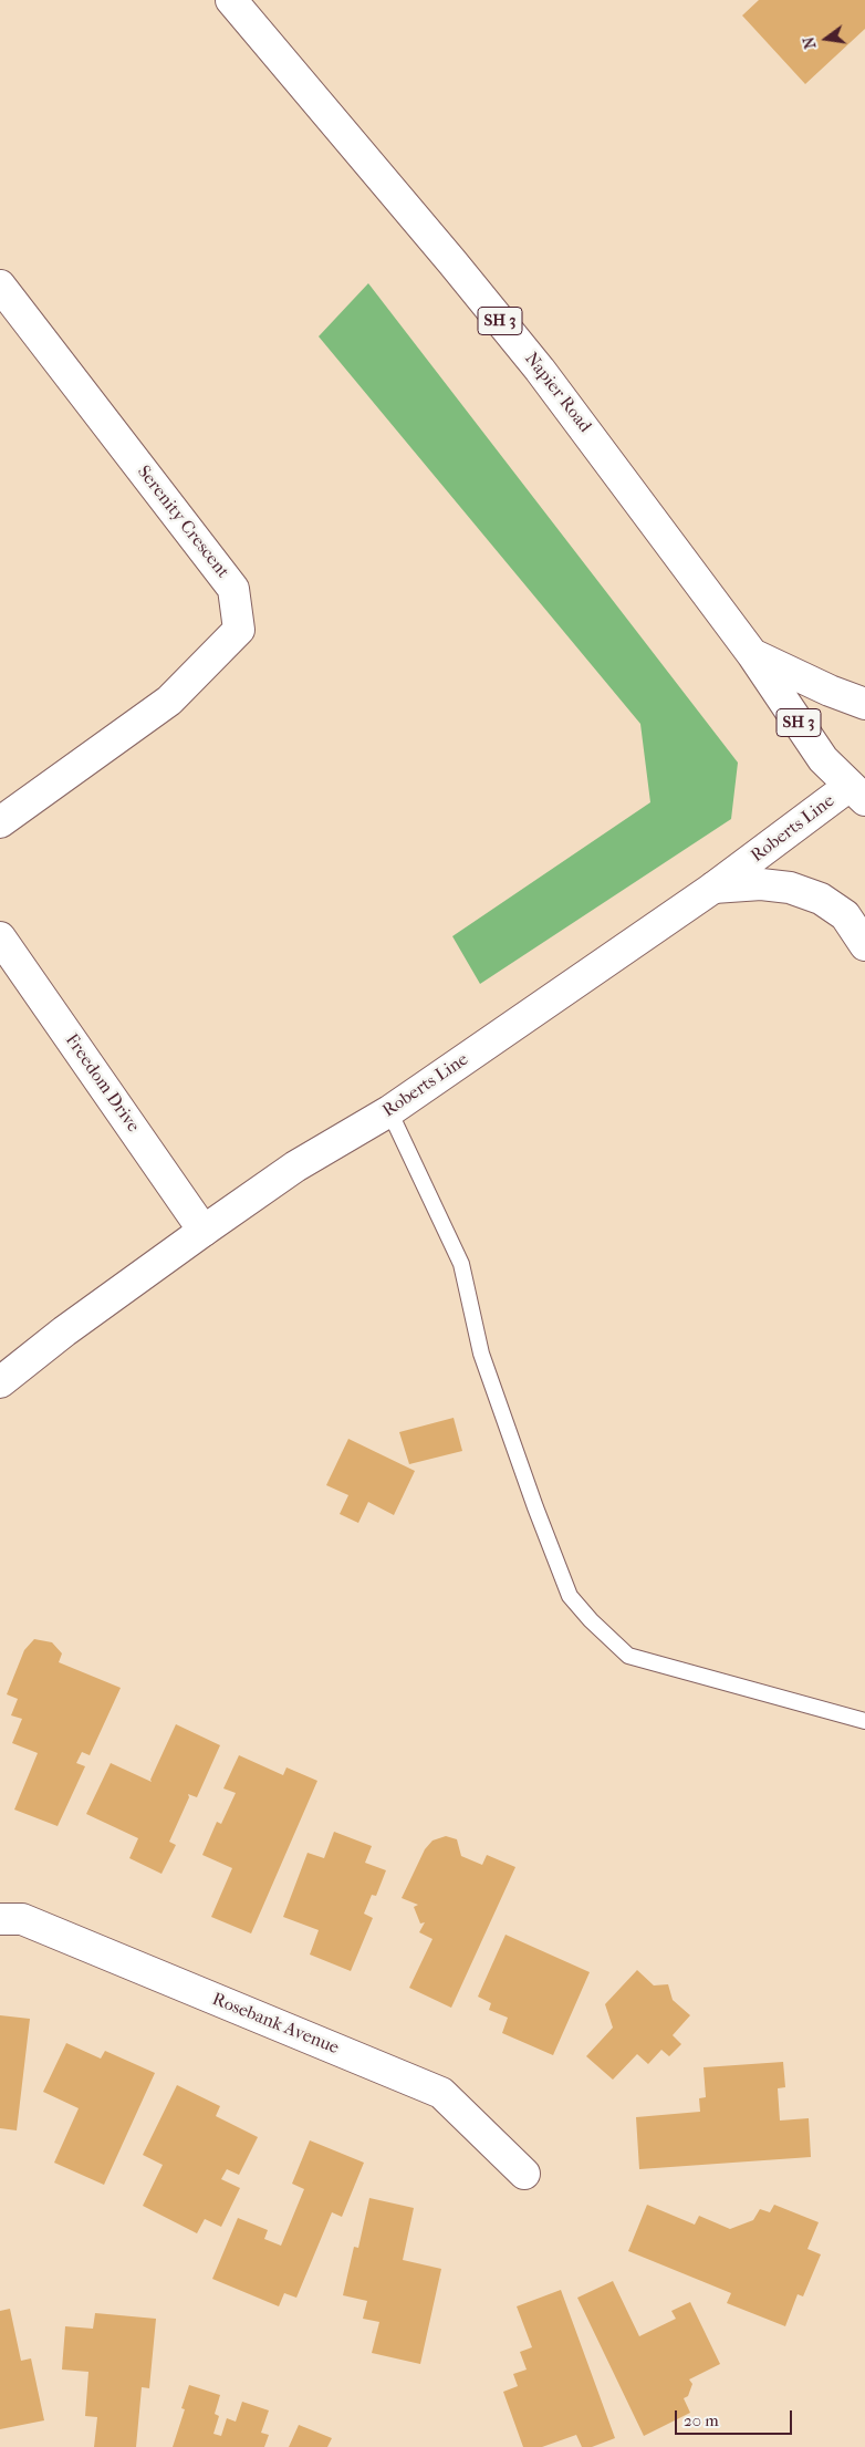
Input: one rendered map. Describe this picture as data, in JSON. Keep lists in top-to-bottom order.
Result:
{
  "streets": {
    "main road": [
      "SH 3",
      "Napier Road",
      "Serenity Crescent",
      "Roberts Line",
      "Freedom Drive",
      "Rosebank Avenue"
    ]
  },
  "crossings": [
    ["Napier Road", "Roberts Line"],
    ["Roberts Line", "Freedom Drive"]
  ],
  "scale_bar": "20 m",
  "north": "left"
}
